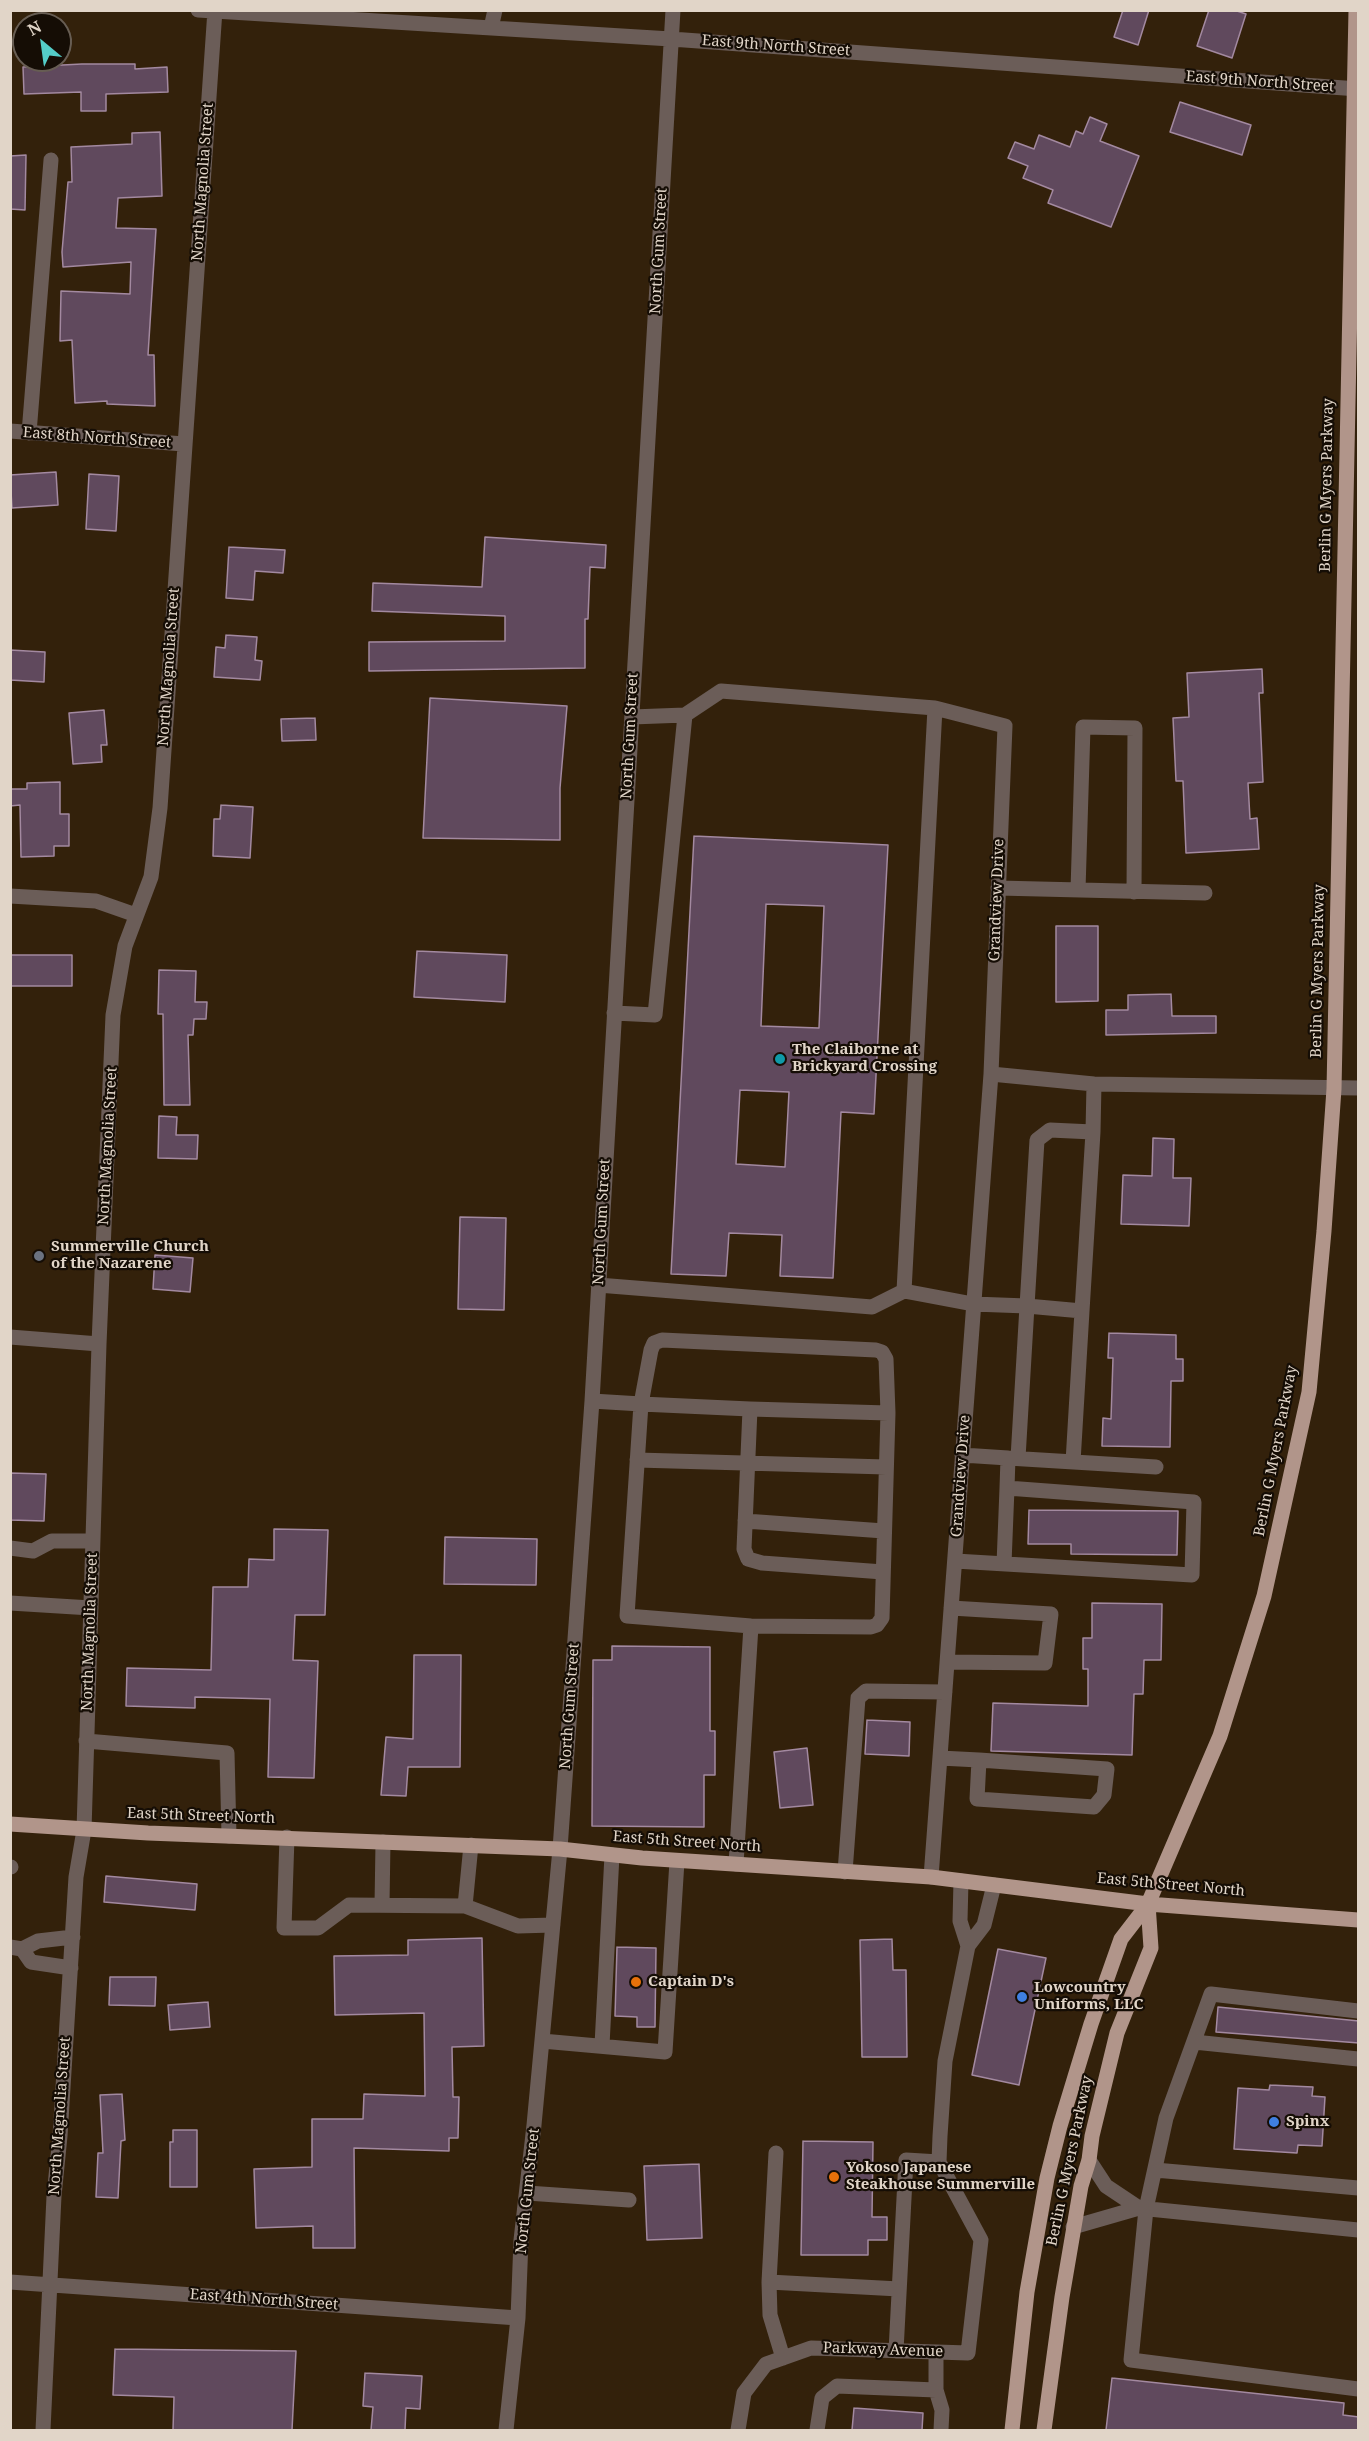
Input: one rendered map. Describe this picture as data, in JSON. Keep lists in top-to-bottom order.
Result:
{
  "streets": {
    "main road": ["Berlin G Myers Parkway", "East 5th Street North"],
    "street": [
      "East 9th North Street",
      "North Magnolia Street",
      "North Gum Street",
      "East 8th North Street",
      "Grandview Drive",
      "East 4th North Street",
      "Parkway Avenue"
    ]
  },
  "crossings": [
    ["East 9th North Street", "North Magnolia Street"],
    ["East 9th North Street", "North Gum Street"],
    ["East 9th North Street", "Berlin G Myers Parkway"],
    ["North Magnolia Street", "East 8th North Street"],
    ["North Magnolia Street", "East 5th Street North"],
    ["North Magnolia Street", "East 4th North Street"],
    ["North Gum Street", "East 5th Street North"],
    ["North Gum Street", "East 4th North Street"],
    ["Berlin G Myers Parkway", "East 5th Street North"],
    ["Grandview Drive", "East 5th Street North"]
  ],
  "places": [
    "The Claiborne at Brickyard Crossing",
    "Summerville Church of the Nazarene",
    "Captain D's",
    "Lowcountry Uniforms, LLC",
    "Spinx",
    "Yokoso Japanese Steakhouse Summerville"
  ],
  "north": "top left"
}
